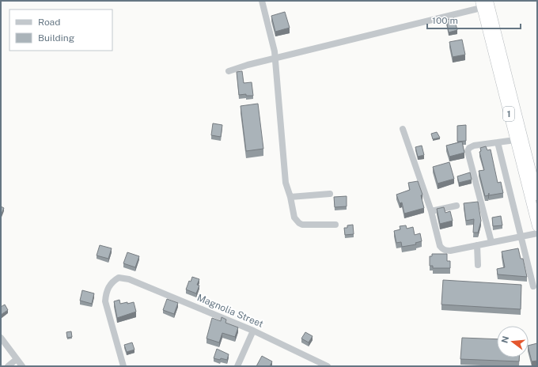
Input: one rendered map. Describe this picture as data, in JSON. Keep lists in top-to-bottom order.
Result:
{
  "streets": {
    "highway": ["1"],
    "street": ["Magnolia Street"]
  },
  "legend": ["Road", "Building"],
  "scale_bar": "100 m",
  "north": "left"
}
